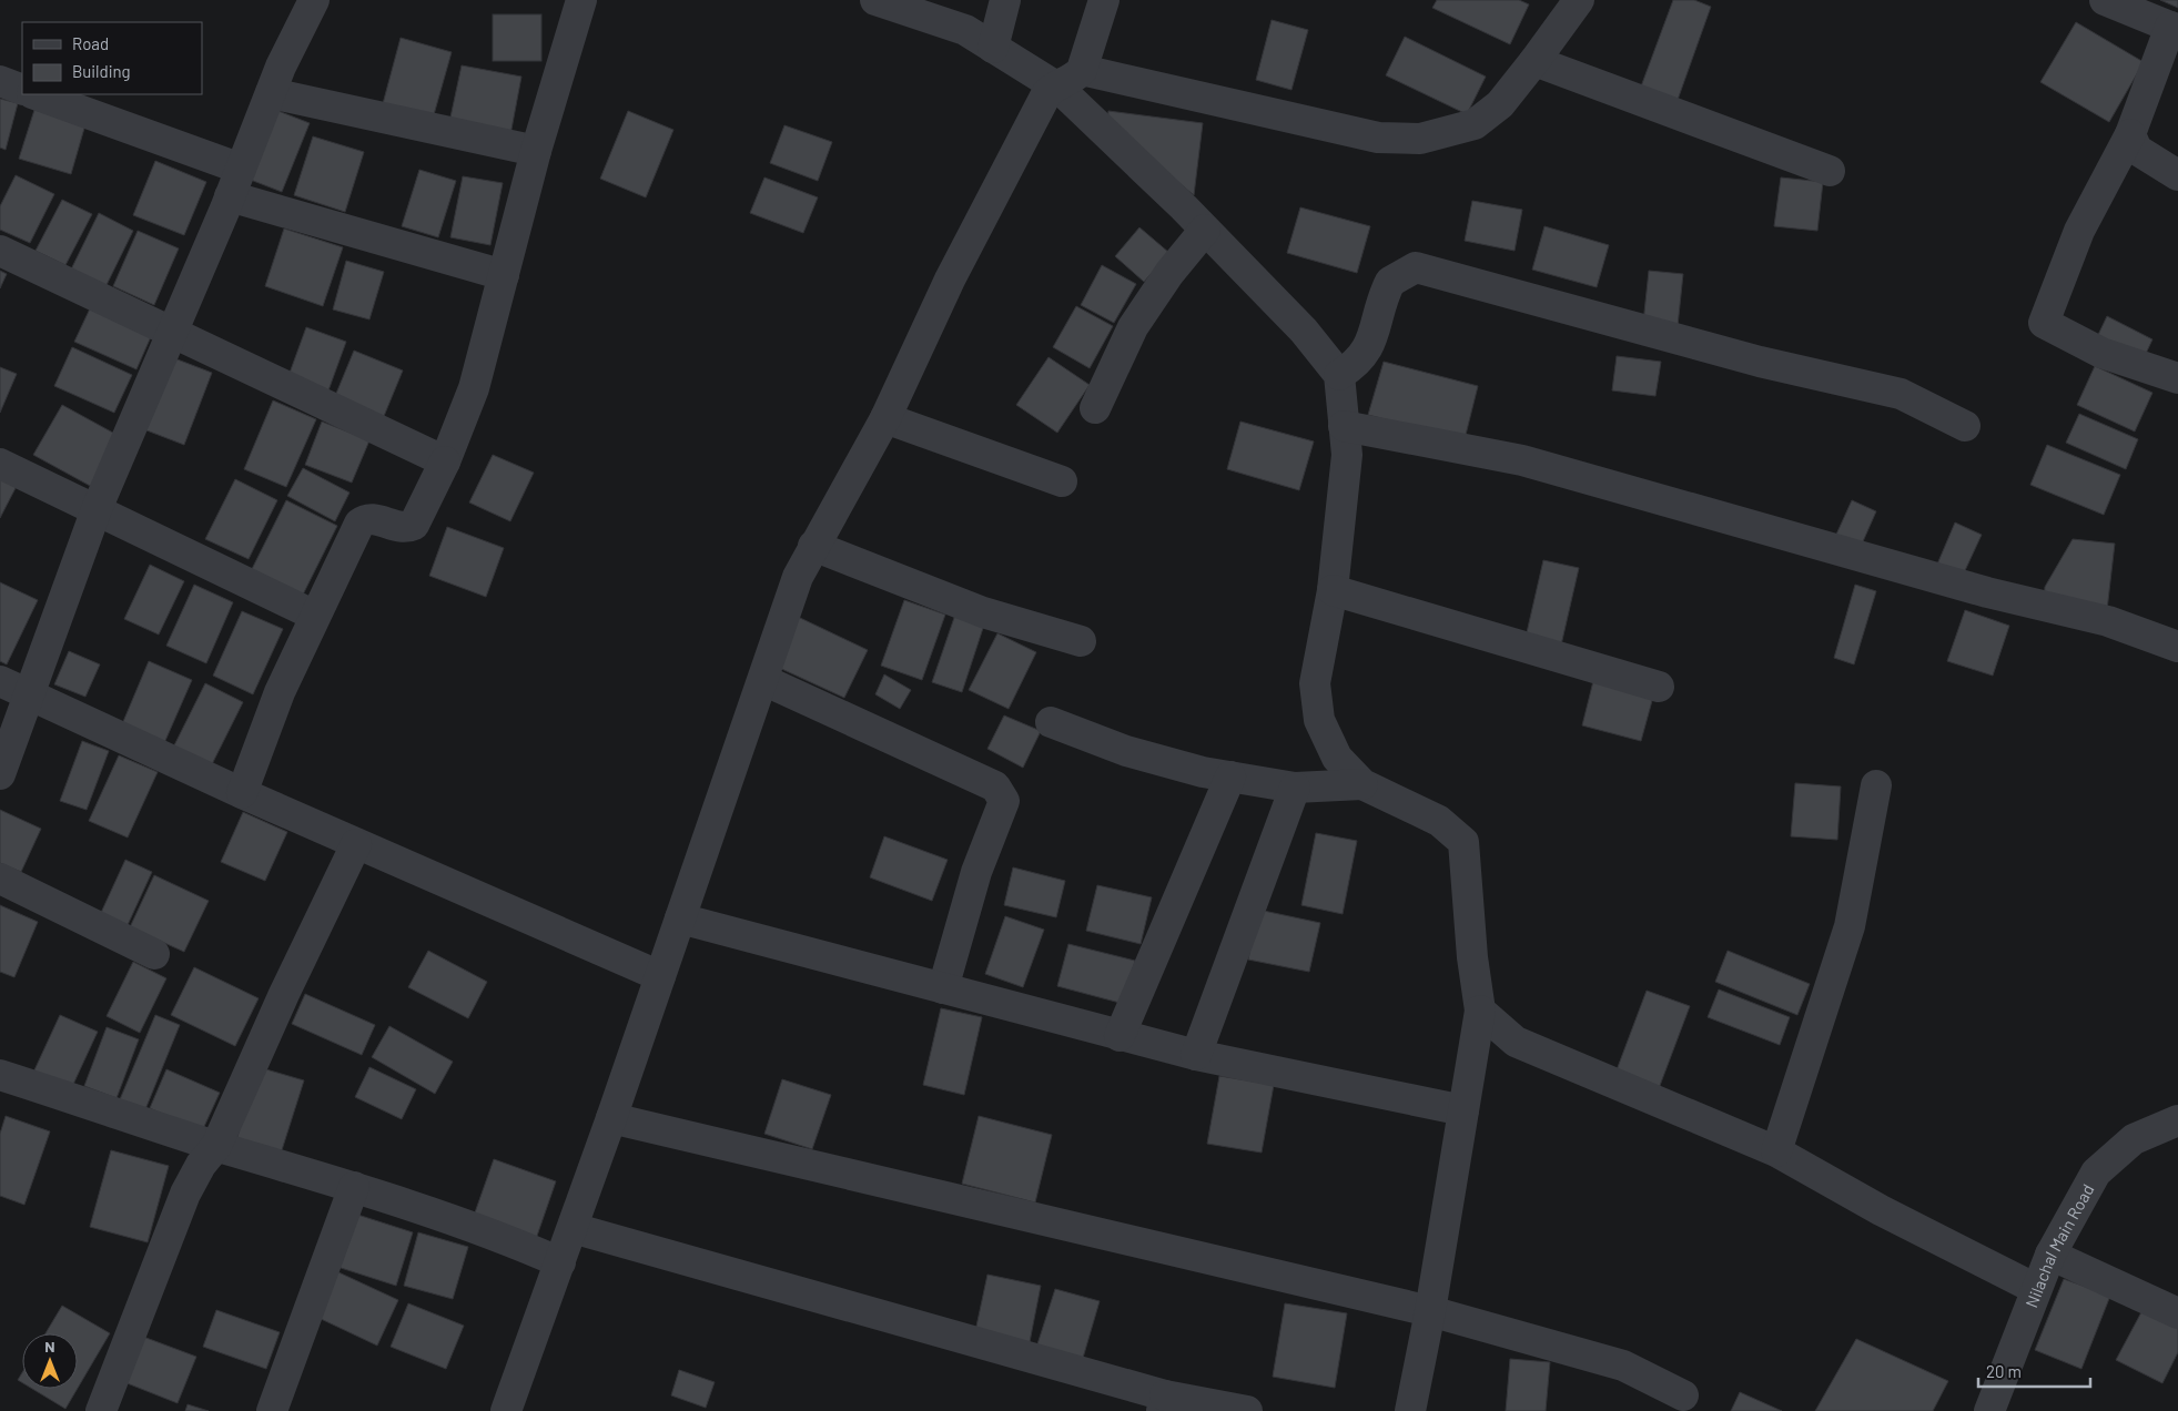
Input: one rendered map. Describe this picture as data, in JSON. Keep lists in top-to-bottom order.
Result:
{
  "streets": {
    "street": ["Nilachal Main Road"]
  },
  "legend": ["Road", "Building"],
  "scale_bar": "20 m",
  "north": "top"
}
